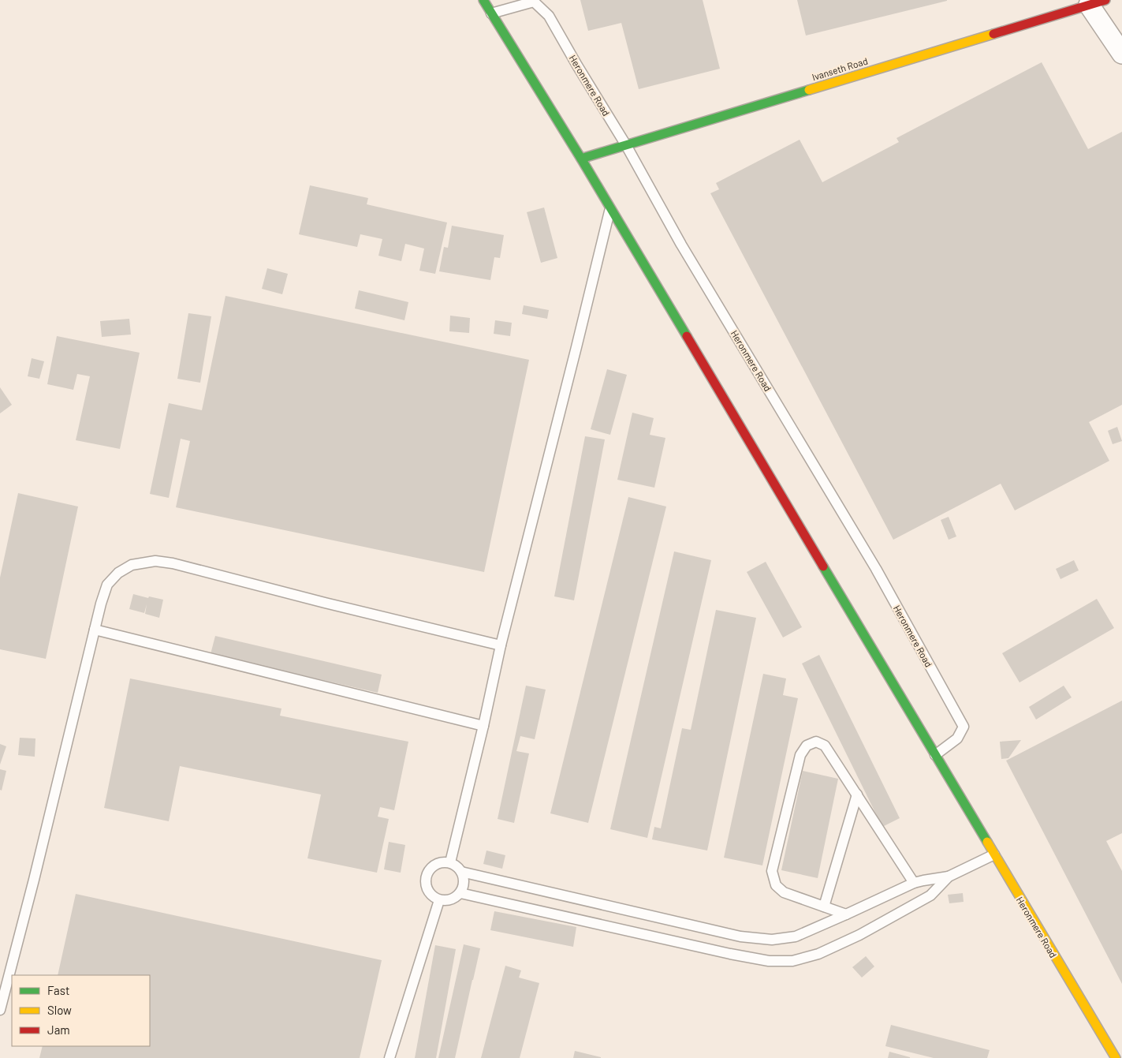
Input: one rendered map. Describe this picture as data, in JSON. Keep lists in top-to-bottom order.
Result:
{
  "streets": {
    "street": ["Ivanseth Road", "Heronmere Road"]
  },
  "crossings": [
    ["Ivanseth Road", "Heronmere Road"]
  ],
  "legend": ["Fast", "Slow", "Jam"]
}
